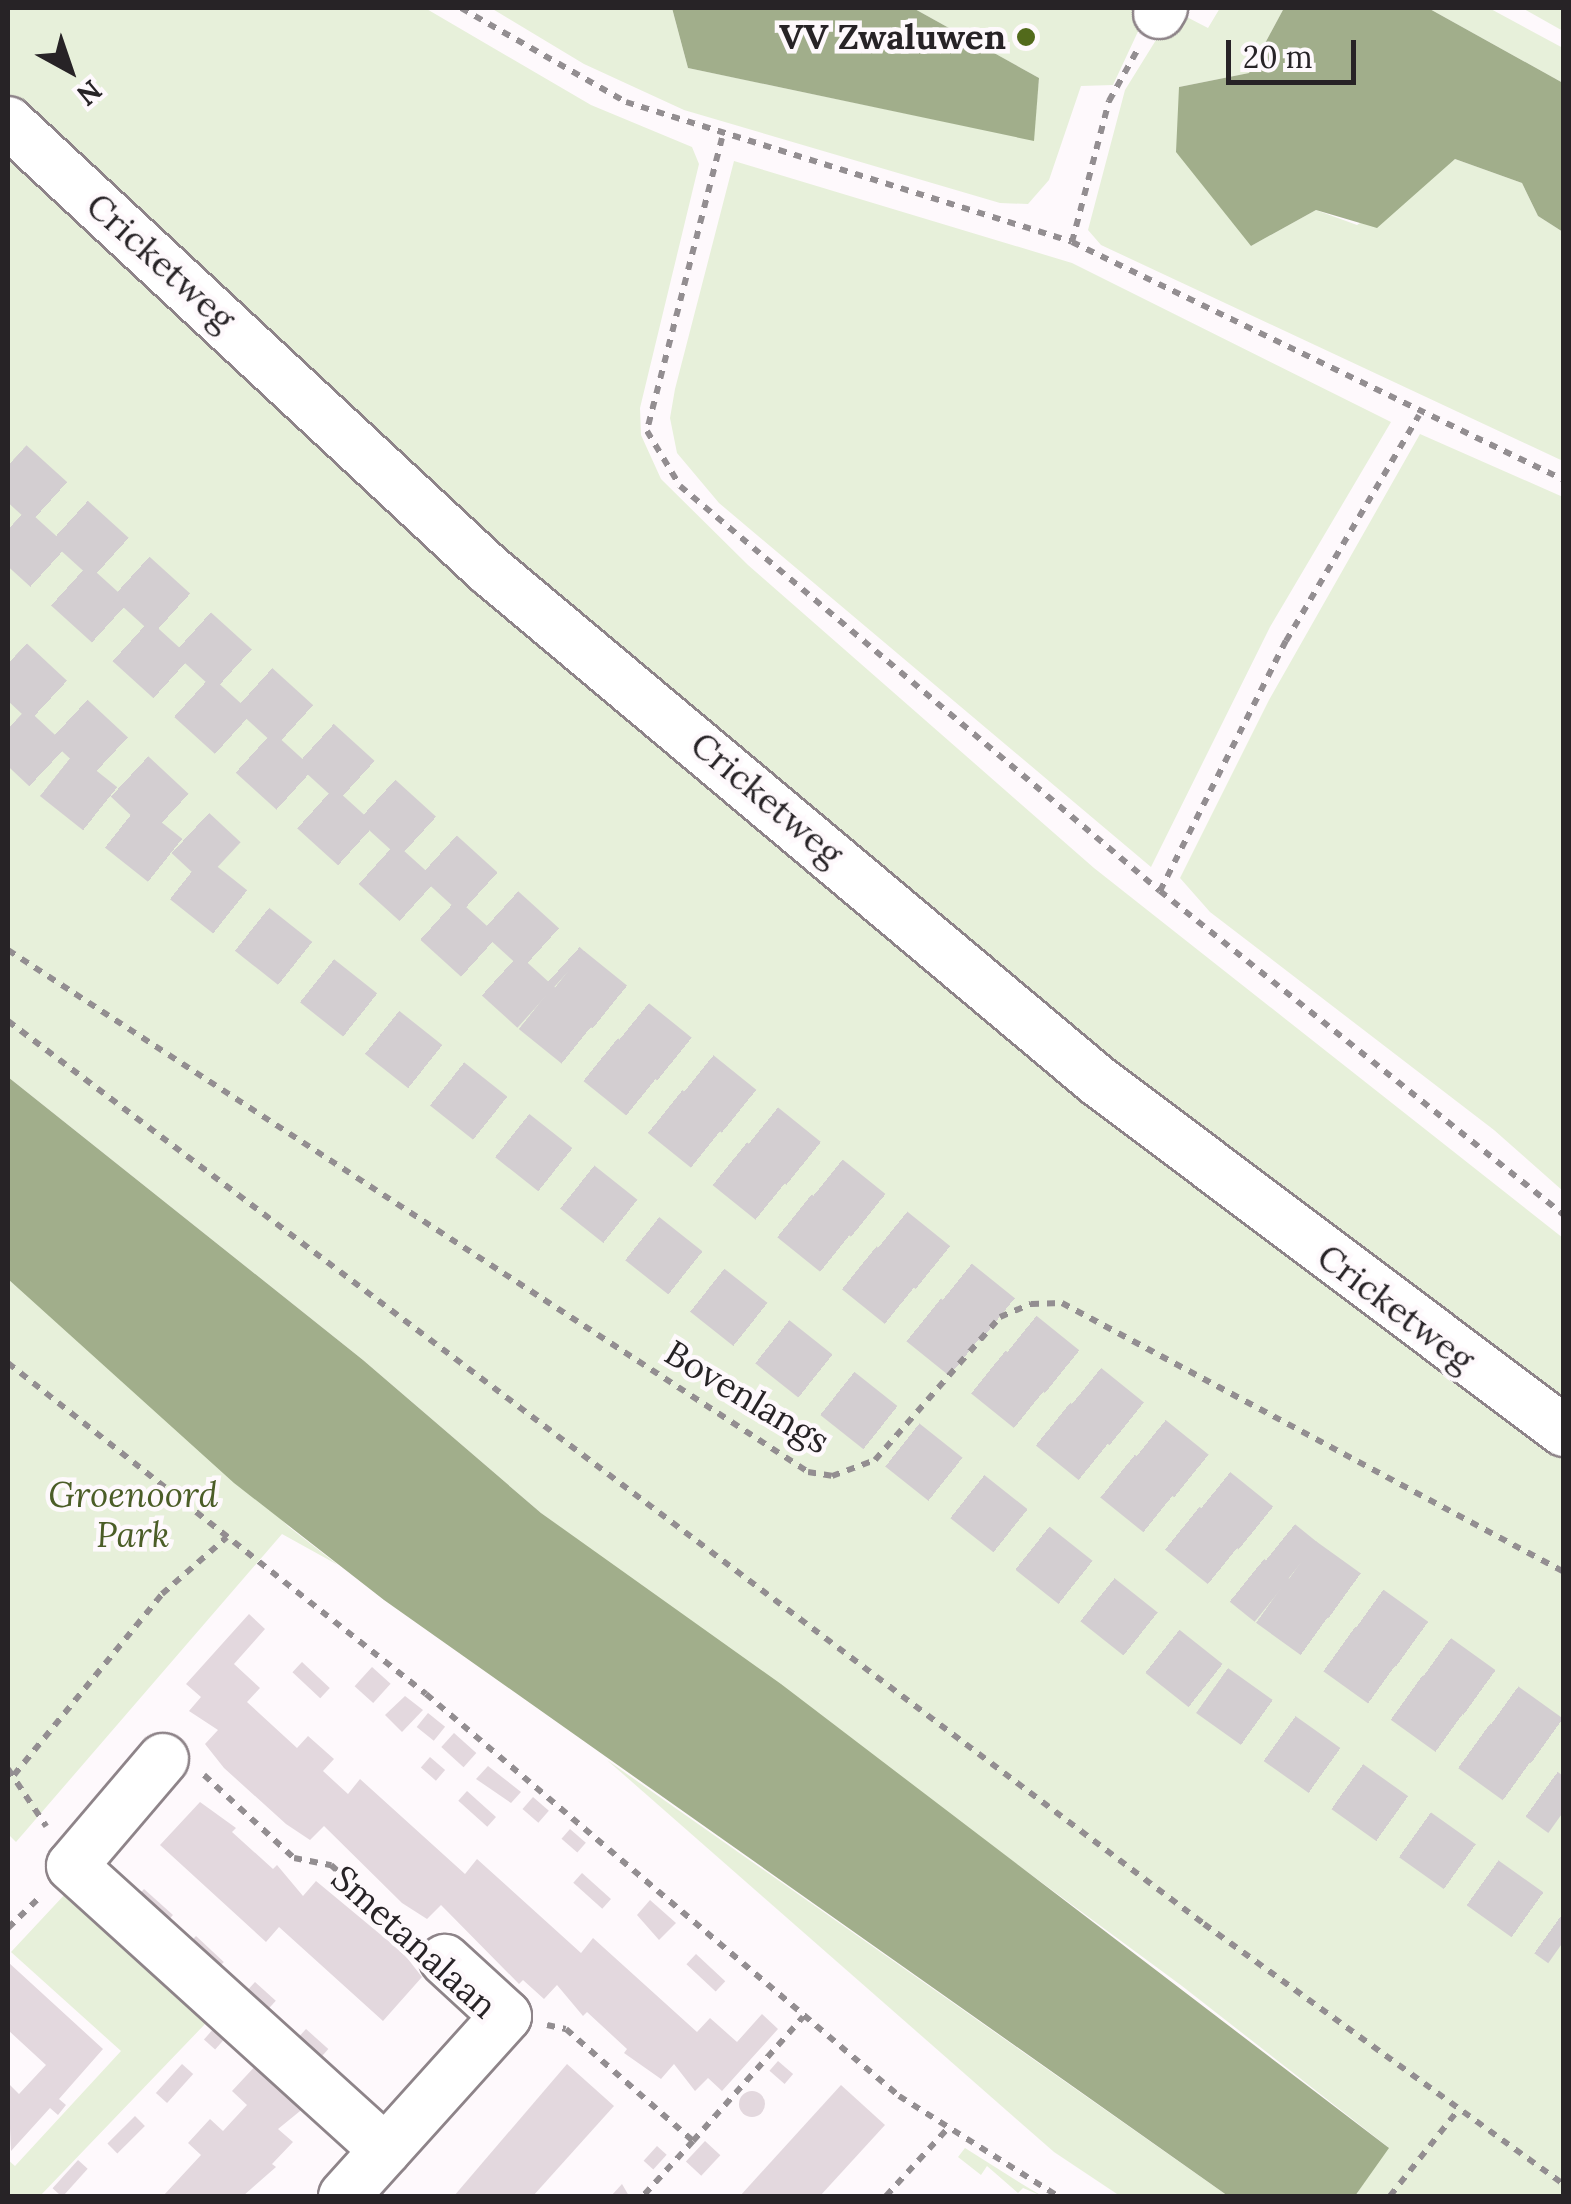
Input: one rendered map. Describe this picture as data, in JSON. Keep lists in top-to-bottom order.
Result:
{
  "streets": {
    "street": ["Cricketweg", "Smetanalaan"],
    "path": ["Bovenlangs"]
  },
  "parks": ["Groenoord Park"],
  "places": ["VV Zwaluwen"],
  "scale_bar": "20 m",
  "north": "bottom right"
}
